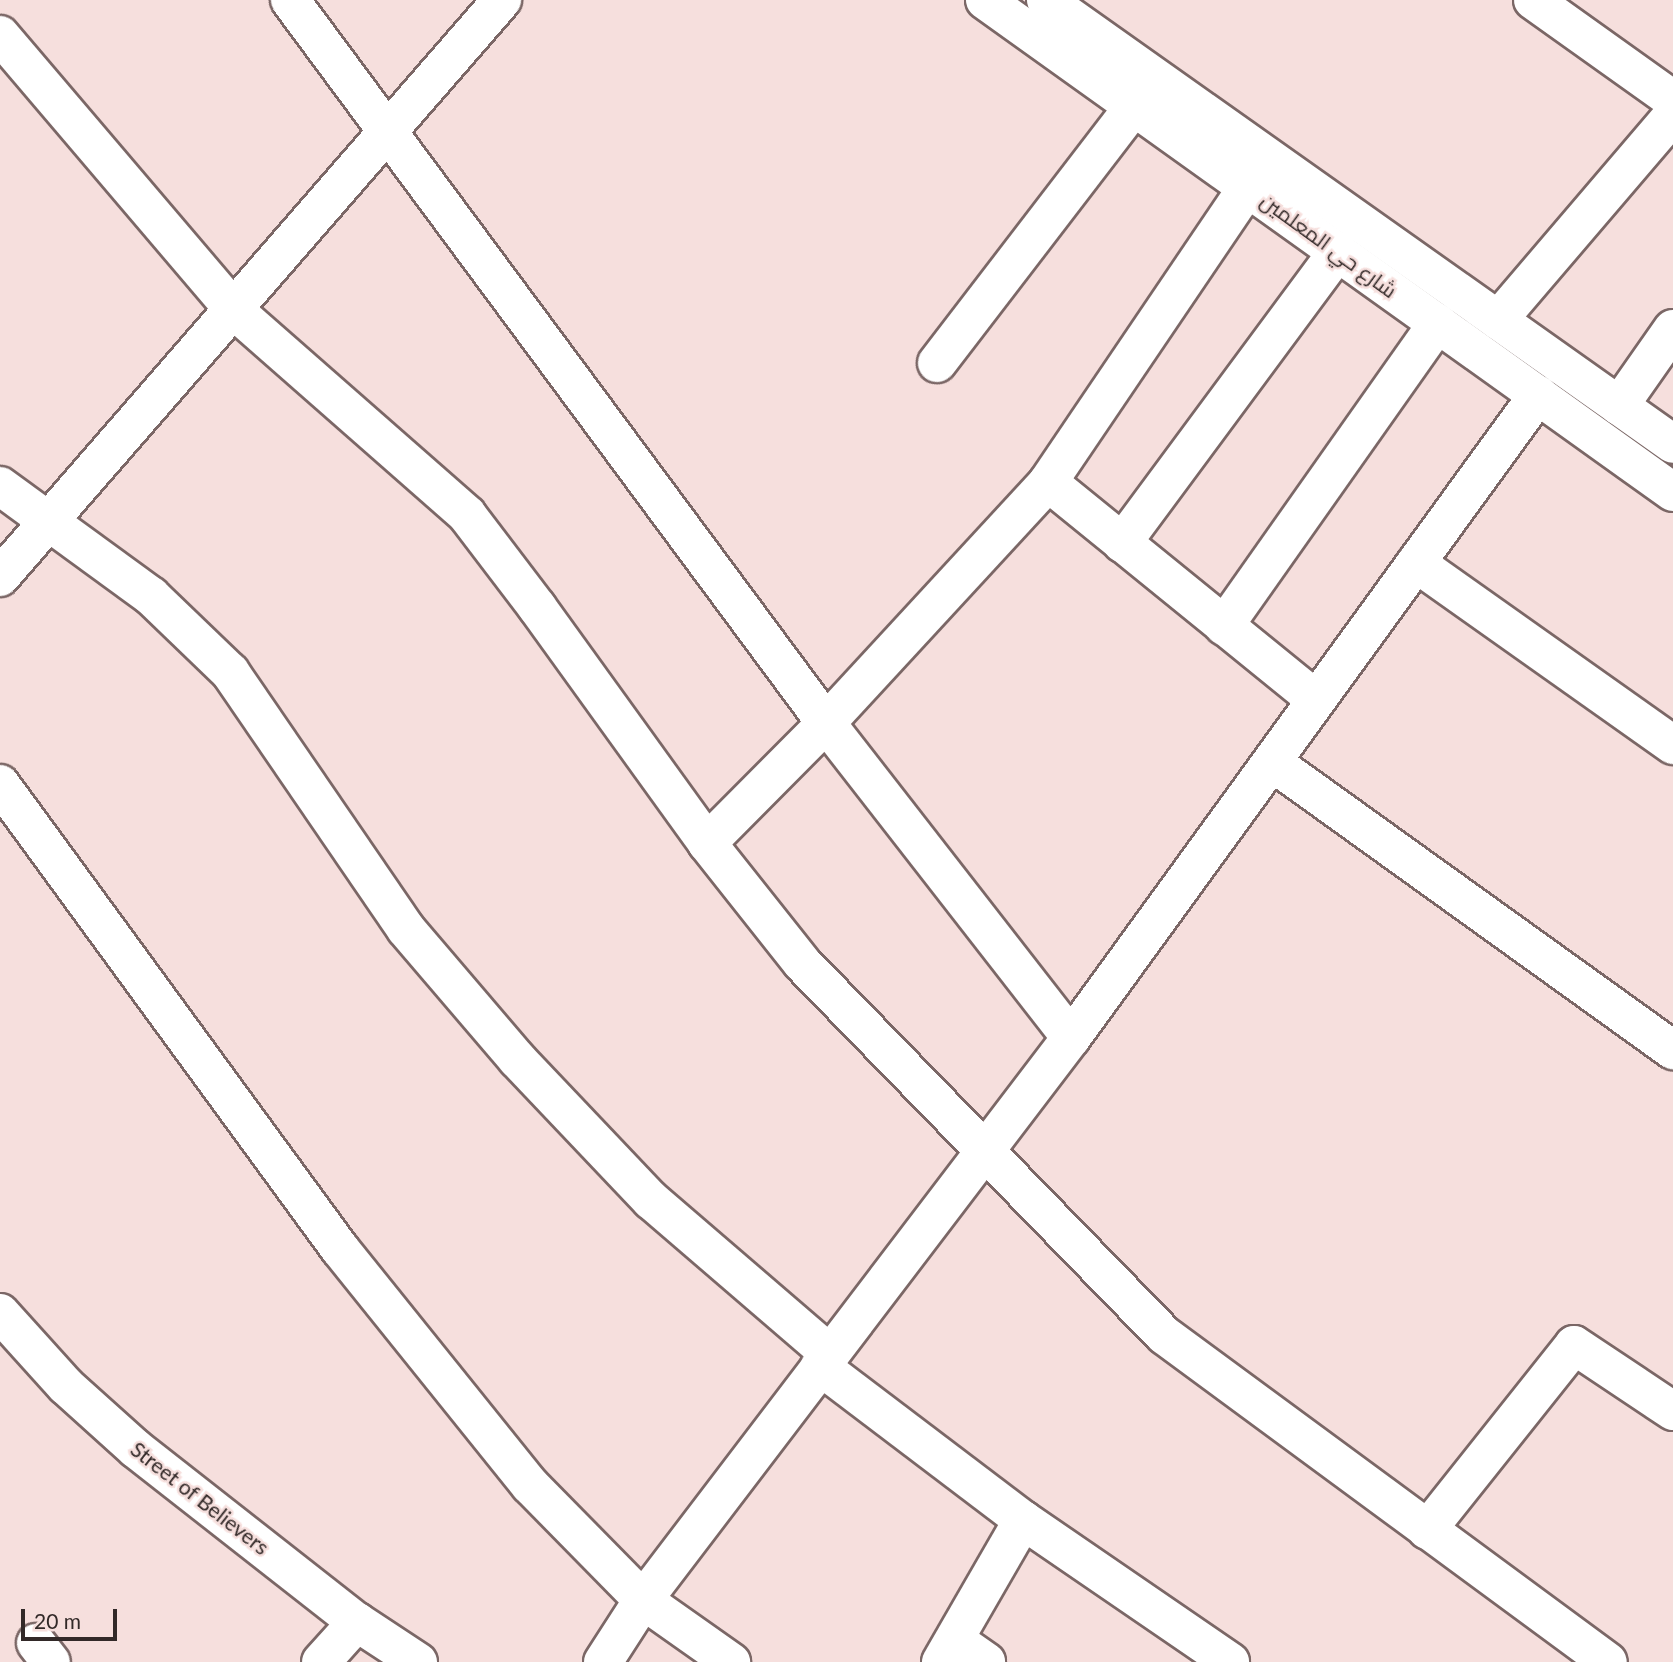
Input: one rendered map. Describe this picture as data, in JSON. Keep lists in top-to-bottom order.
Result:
{
  "streets": {
    "street": ["شارع حي المعلمين", "Street of Believers"]
  },
  "scale_bar": "20 m"
}
